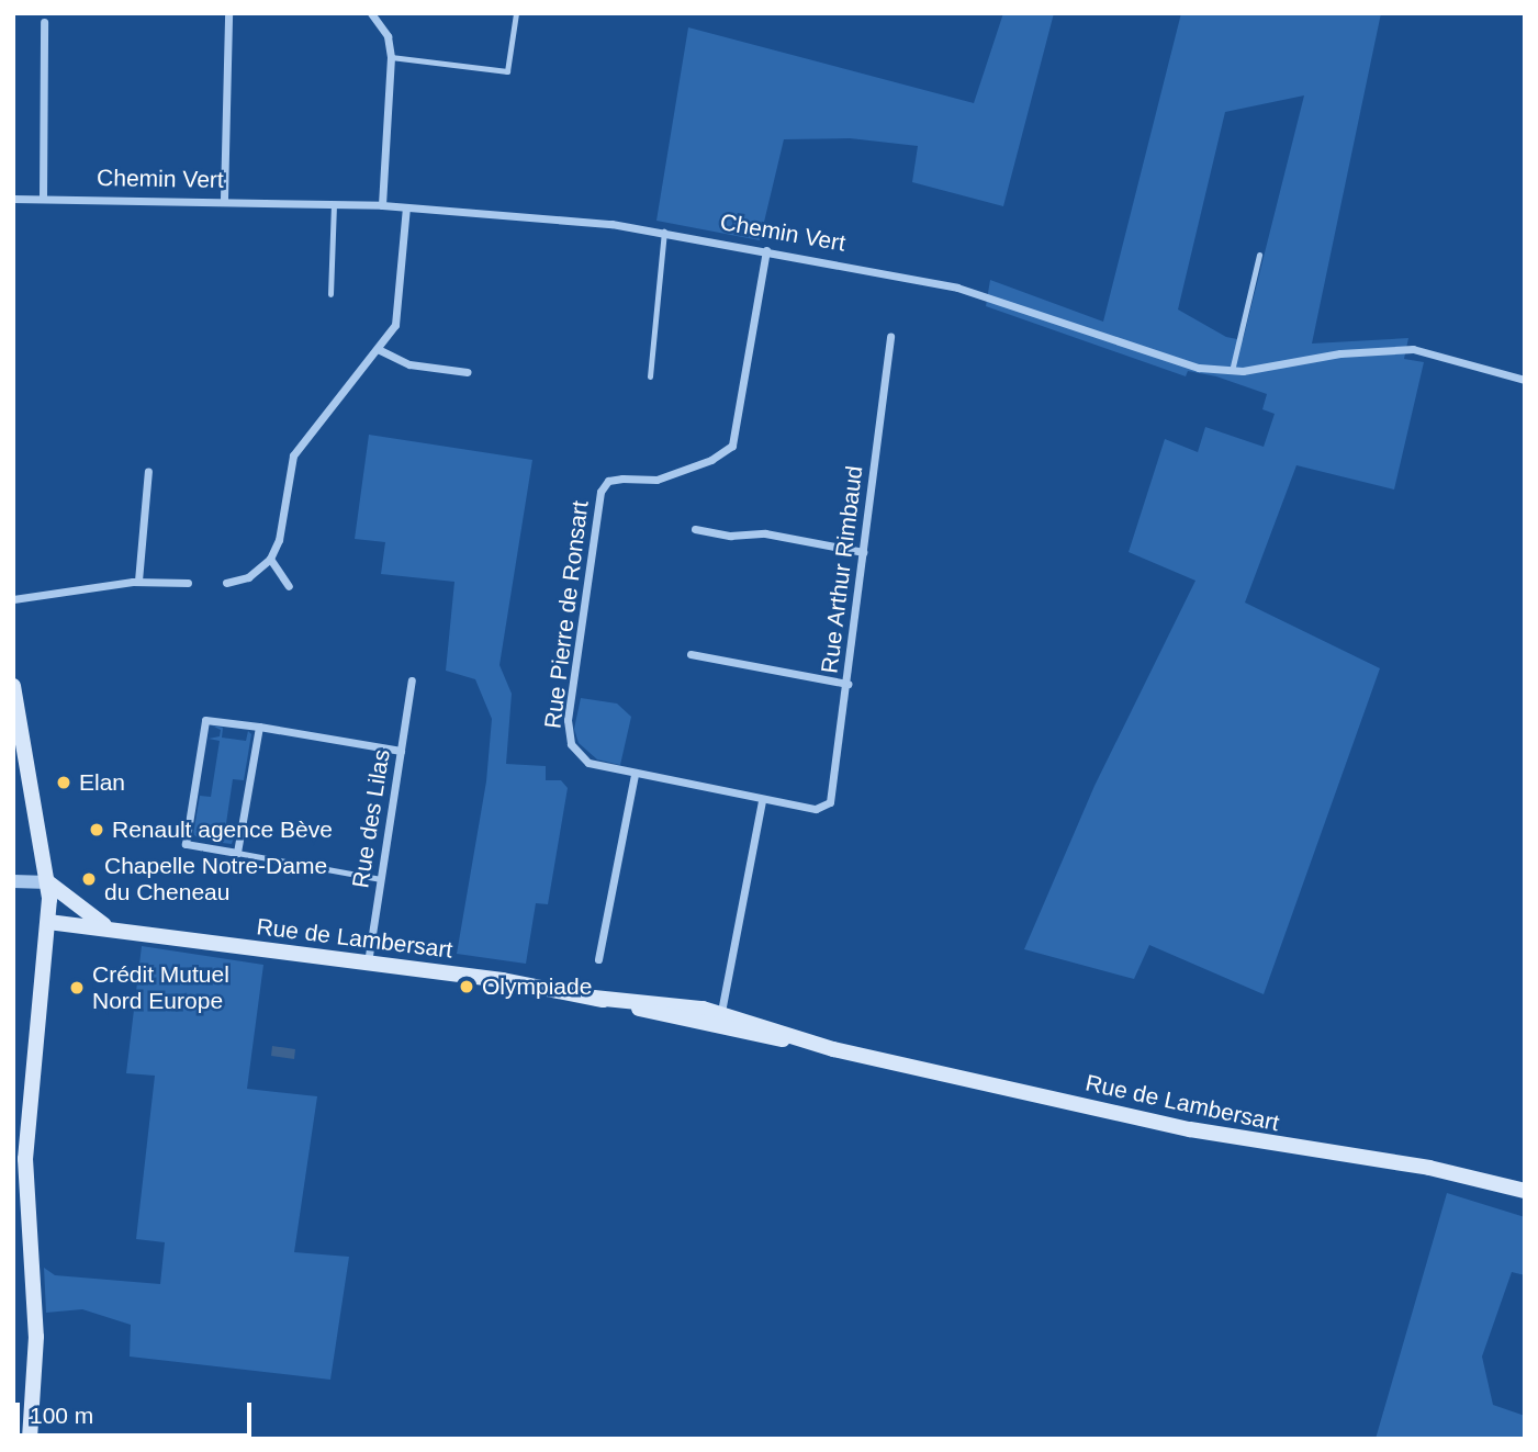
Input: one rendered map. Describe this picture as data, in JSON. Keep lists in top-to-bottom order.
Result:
{
  "streets": {
    "main road": ["Rue de Lambersart"],
    "street": [
      "Chemin Vert",
      "Rue Arthur Rimbaud",
      "Rue Pierre de Ronsart",
      "Rue des Lilas"
    ]
  },
  "crossings": [
    ["Chemin Vert", "Rue Pierre de Ronsart"],
    ["Rue Arthur Rimbaud", "Rue Pierre de Ronsart"],
    ["Rue des Lilas", "Rue de Lambersart"]
  ],
  "places": [
    "Elan",
    "Renault agence Bève",
    "Chapelle Notre-Dame du Cheneau",
    "Olympiade",
    "Crédit Mutuel Nord Europe"
  ],
  "scale_bar": "100 m"
}
